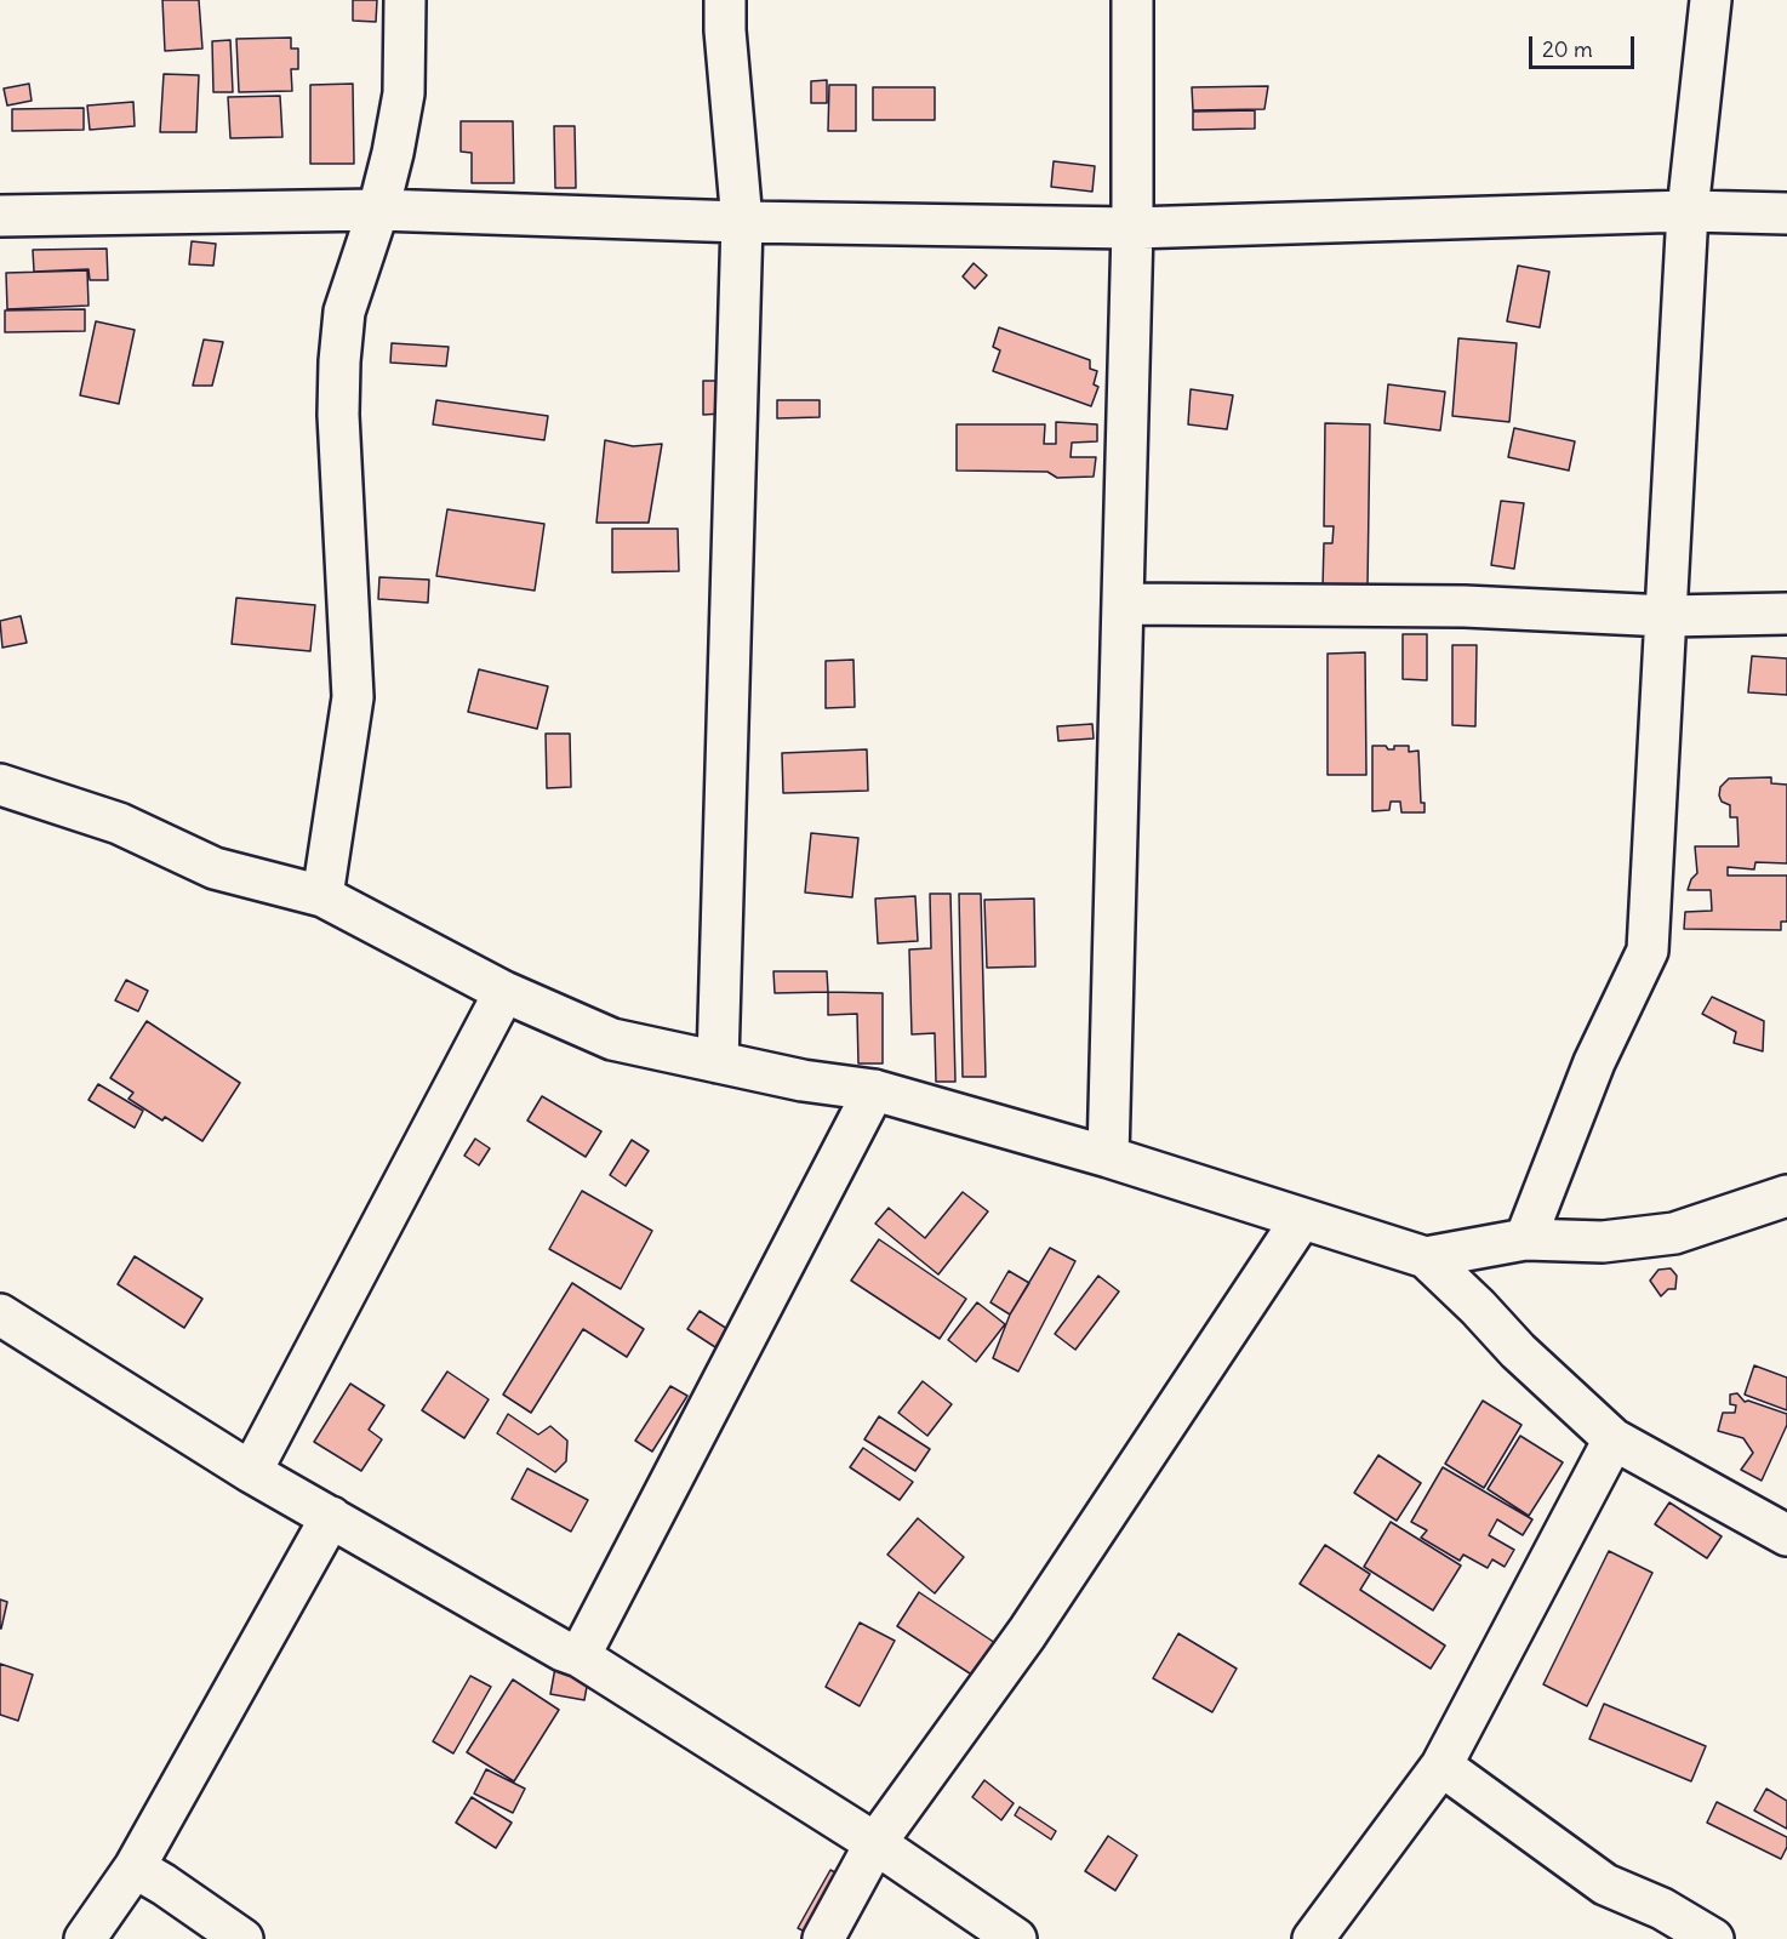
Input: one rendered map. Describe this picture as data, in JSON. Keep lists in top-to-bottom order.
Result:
{
  "scale_bar": "20 m"
}
